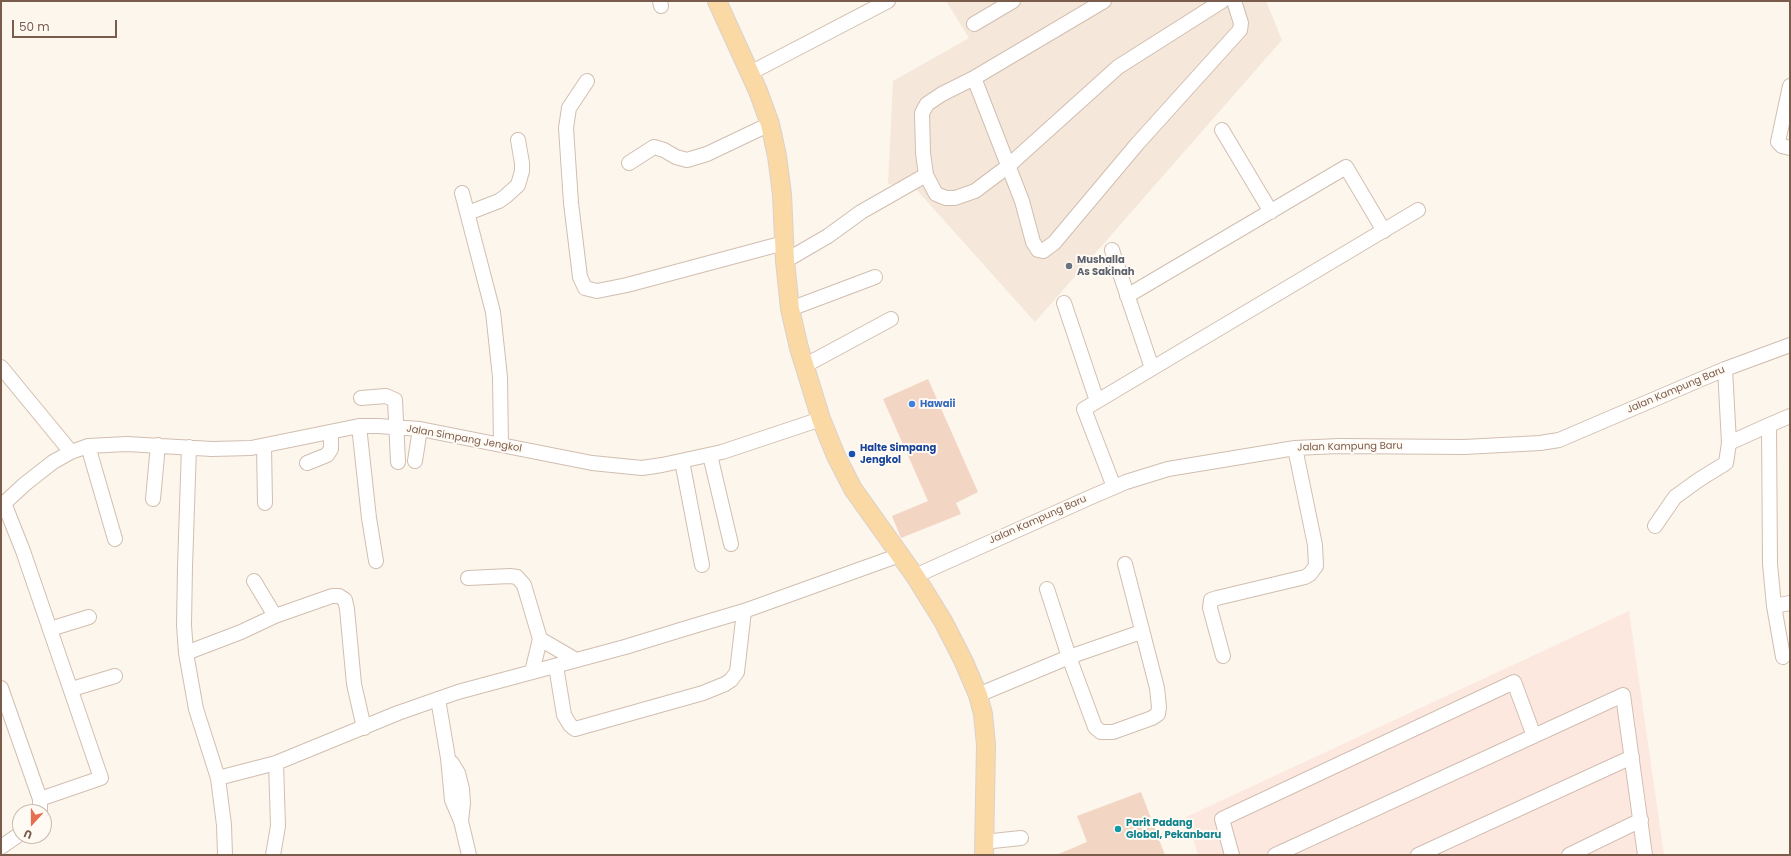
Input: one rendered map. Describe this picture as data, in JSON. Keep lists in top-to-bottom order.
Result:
{
  "streets": {
    "street": ["Jalan Kampung Baru", "Jalan Simpang Jengkol"]
  },
  "places": [
    "Mushalla As Sakinah",
    "Hawaii",
    "Halte Simpang Jengkol",
    "Parit Padang Global, Pekanbaru"
  ],
  "scale_bar": "50 m",
  "north": "bottom"
}
